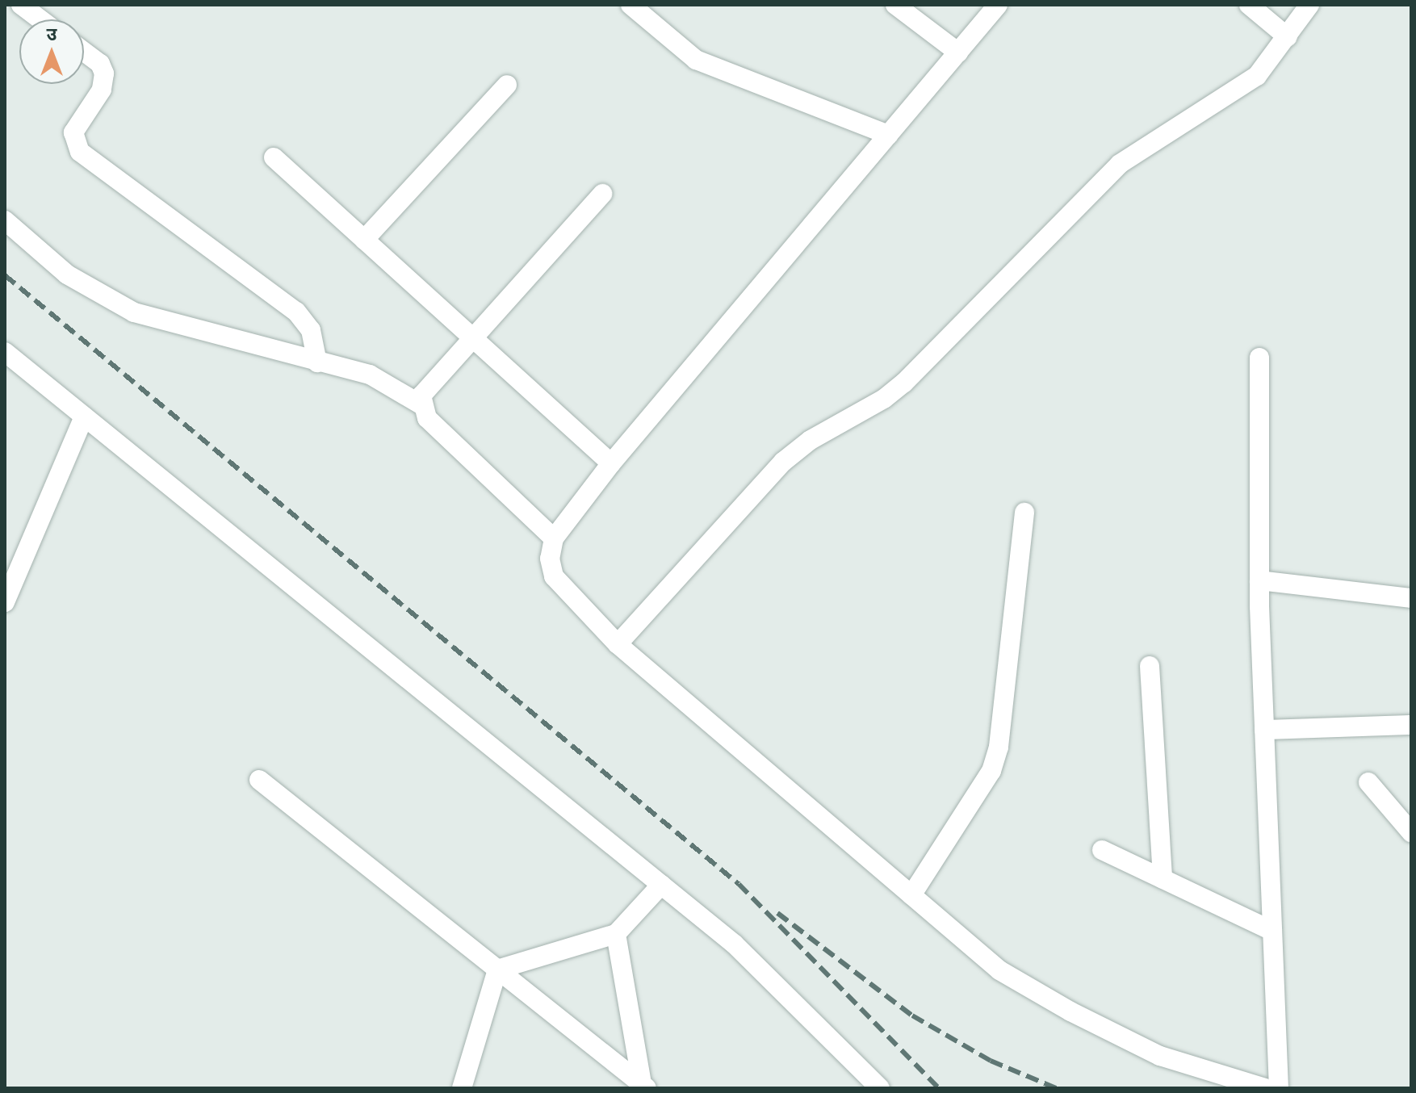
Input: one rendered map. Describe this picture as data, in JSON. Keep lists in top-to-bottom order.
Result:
{
  "north": "top"
}
